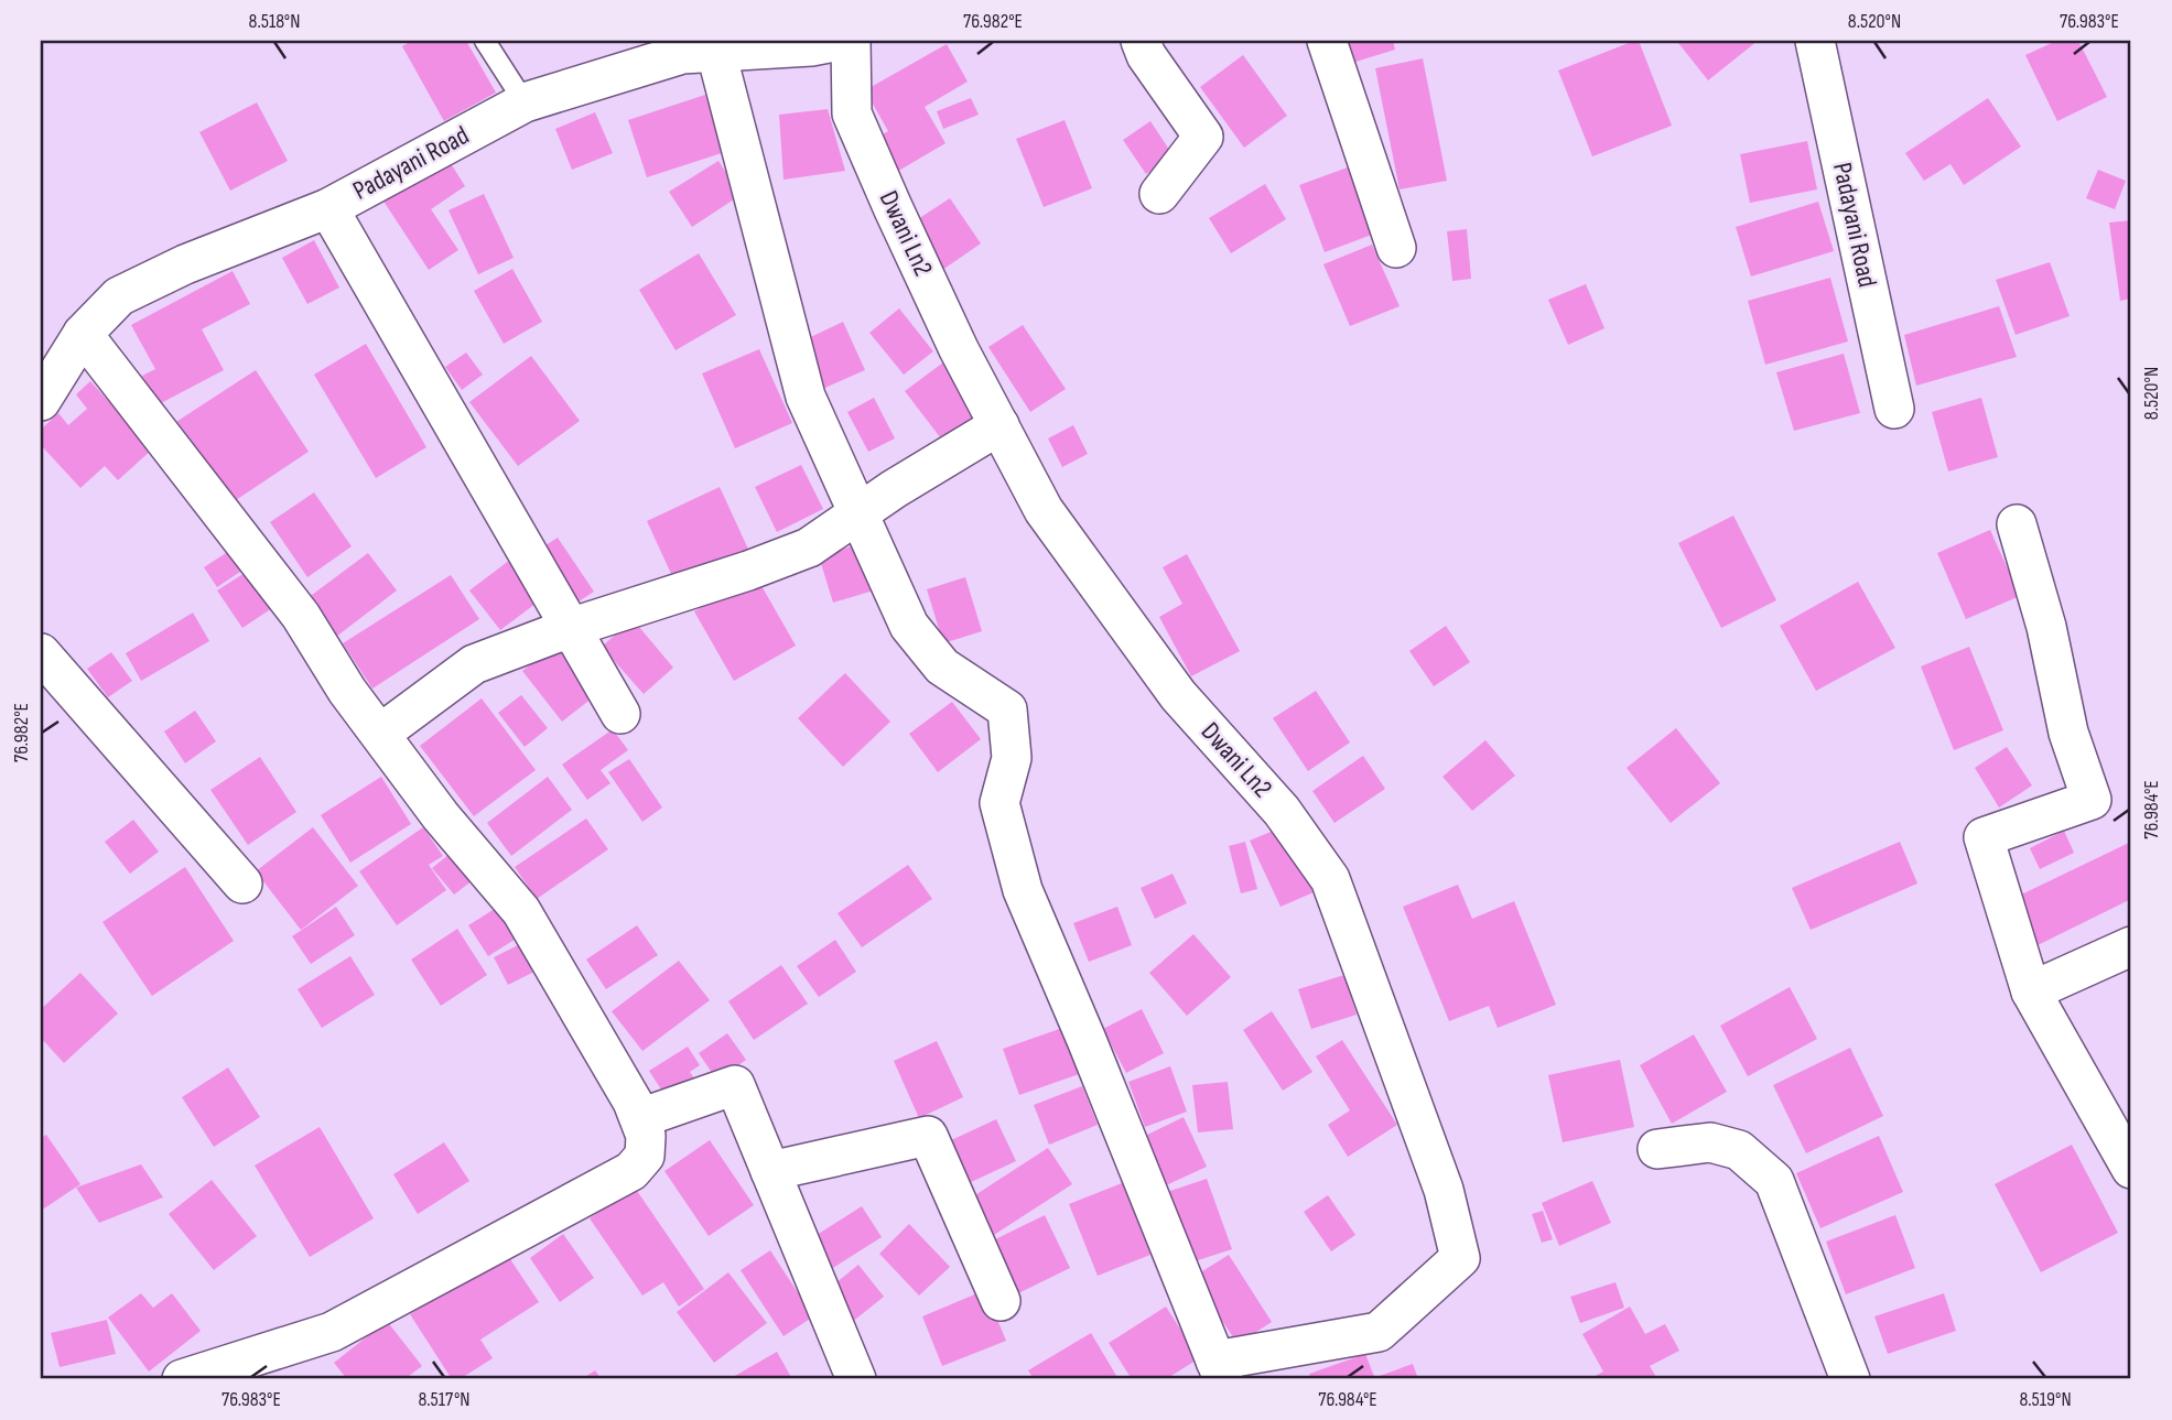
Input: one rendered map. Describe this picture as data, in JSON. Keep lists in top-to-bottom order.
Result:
{
  "streets": {
    "street": ["Padayani Road", "Dwani Ln2"]
  },
  "coordinates": [
    "8.518°N",
    "76.982°E",
    "8.520°N",
    "76.983°E",
    "76.984°E",
    "8.517°N",
    "8.519°N"
  ]
}
